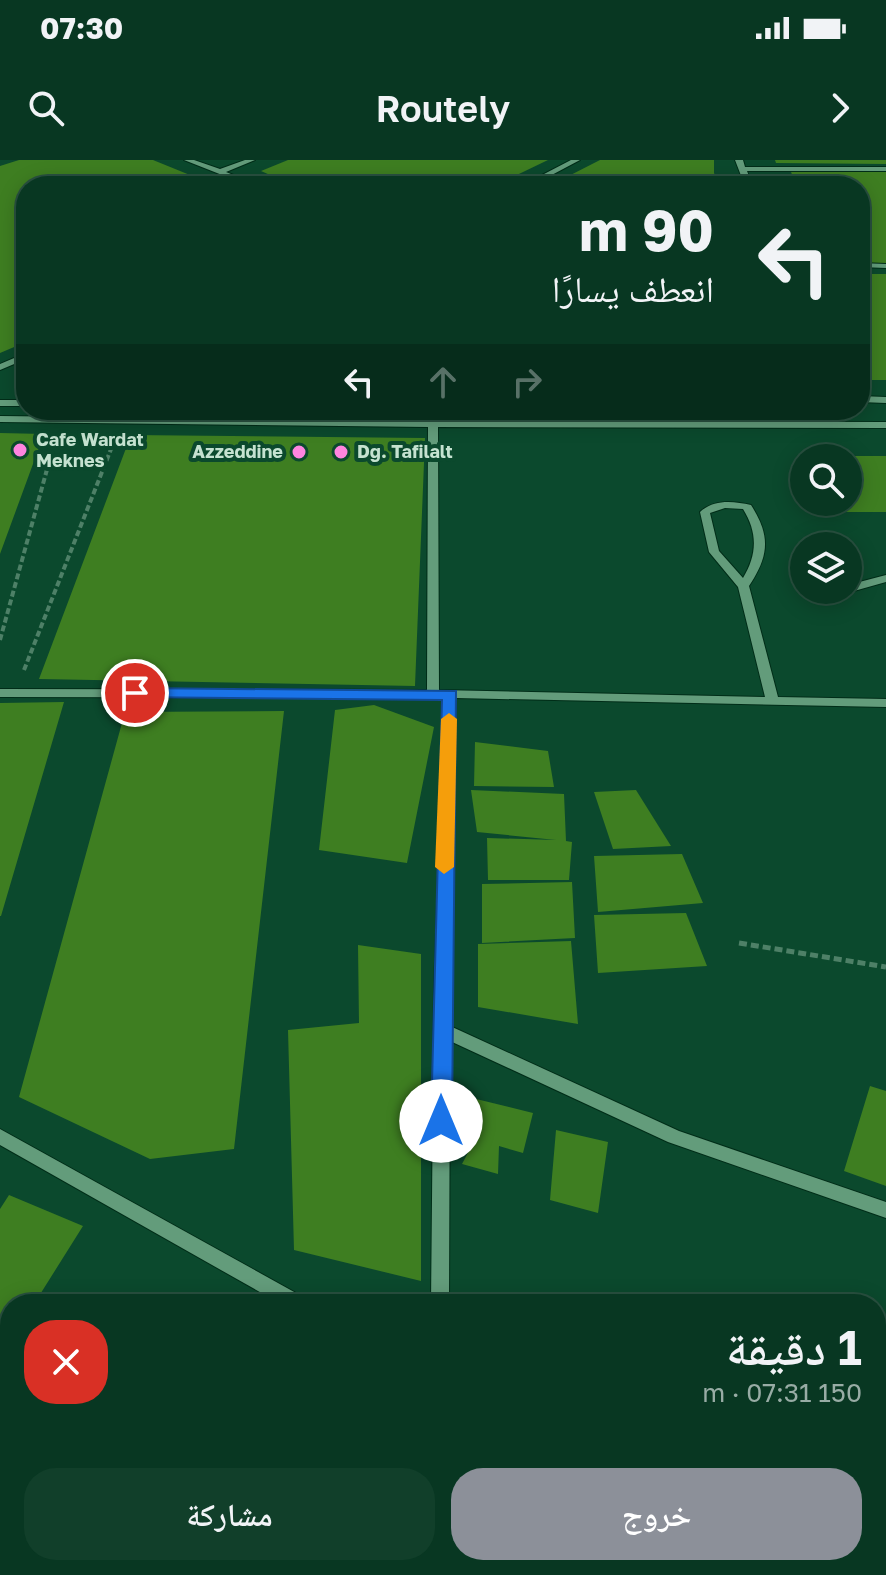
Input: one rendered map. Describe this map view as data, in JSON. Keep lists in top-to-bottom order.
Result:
{
  "places": ["Cafe Wardat Meknes", "Azzeddine", "Dg. Tafilalt"],
  "page": {
    "status": "07:30",
    "header": "Routely",
    "turn": ["90 m", "انعطف يسارًا"],
    "heading": ["1 دقيقة", "150 m · 07:31"],
    "buttons": ["خروج", "مشاركة"]
  }
}
